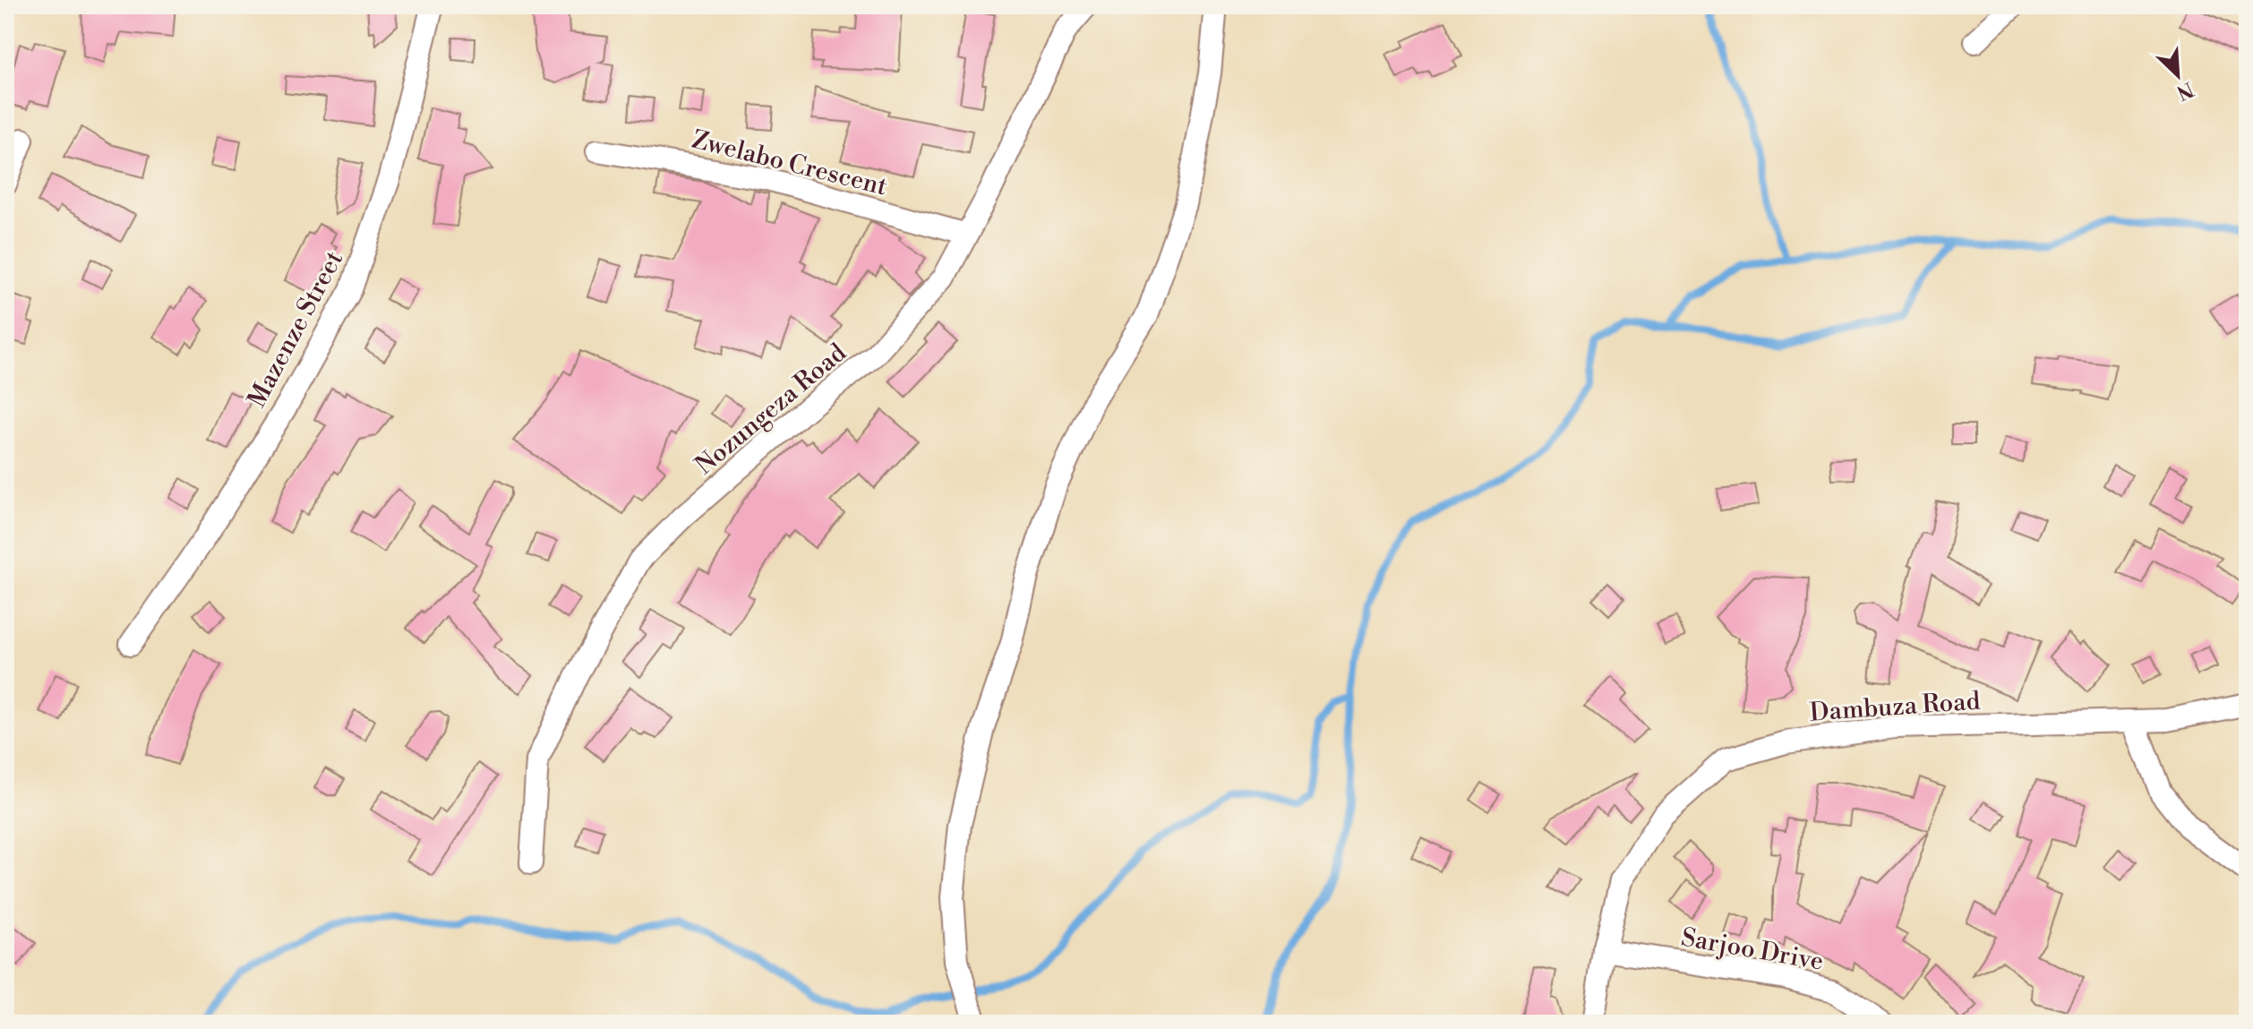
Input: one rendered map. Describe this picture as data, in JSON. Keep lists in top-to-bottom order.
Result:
{
  "streets": {
    "street": [
      "Zwelabo Crescent",
      "Mazenze Street",
      "Nozungeza Road",
      "Dambuza Road",
      "Sarjoo Drive"
    ]
  },
  "crossings": [
    ["Zwelabo Crescent", "Nozungeza Road"],
    ["Dambuza Road", "Sarjoo Drive"]
  ],
  "north": "bottom right"
}
